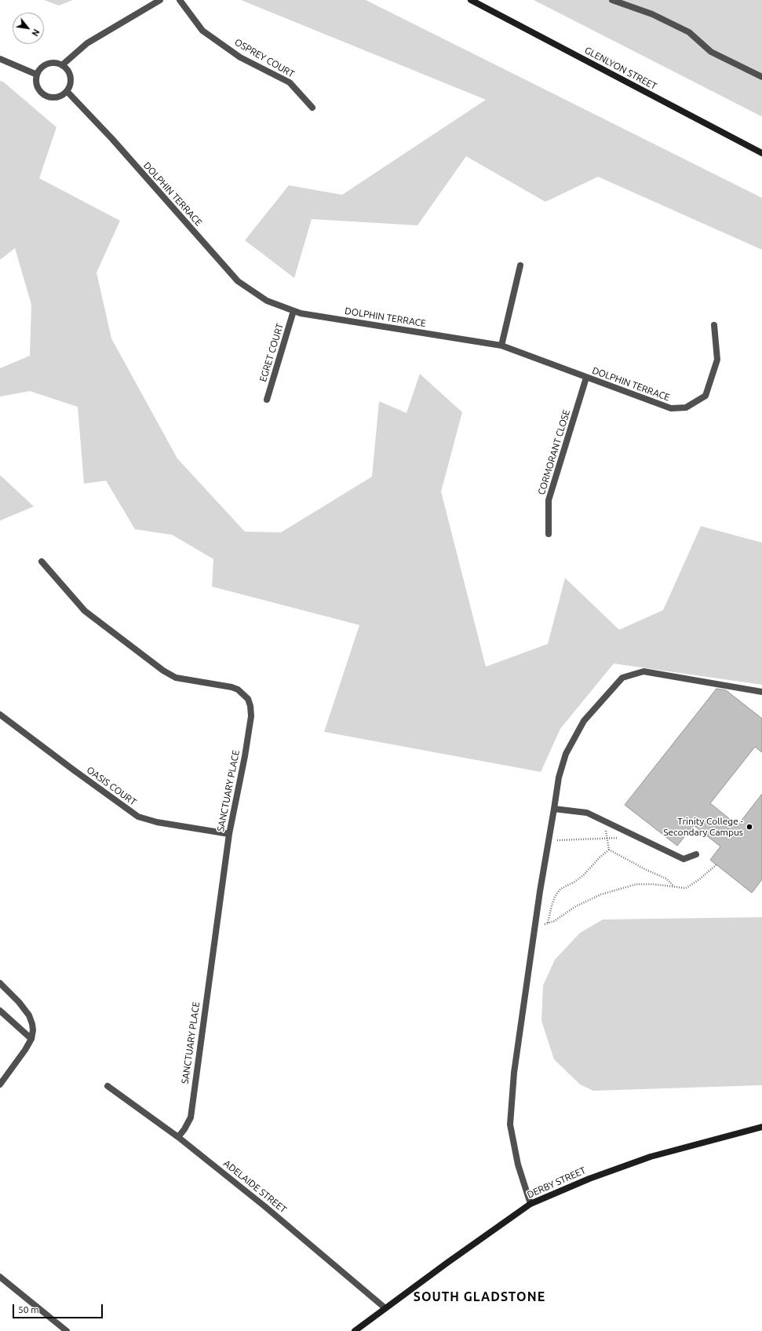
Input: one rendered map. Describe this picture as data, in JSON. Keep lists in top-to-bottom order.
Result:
{
  "streets": {
    "main road": ["GLENLYON STREET", "DERBY STREET"],
    "street": [
      "OSPREY COURT",
      "DOLPHIN TERRACE",
      "EGRET COURT",
      "CORMORANT CLOSE",
      "OASIS COURT",
      "SANCTUARY PLACE",
      "ADELAIDE STREET"
    ]
  },
  "crossings": [
    ["DOLPHIN TERRACE", "EGRET COURT"],
    ["DOLPHIN TERRACE", "CORMORANT CLOSE"],
    ["OASIS COURT", "SANCTUARY PLACE"],
    ["SANCTUARY PLACE", "ADELAIDE STREET"],
    ["DERBY STREET", "ADELAIDE STREET"]
  ],
  "districts": ["SOUTH GLADSTONE"],
  "places": ["Trinity College - Secondary Campus"],
  "scale_bar": "50 m",
  "north": "bottom right"
}
